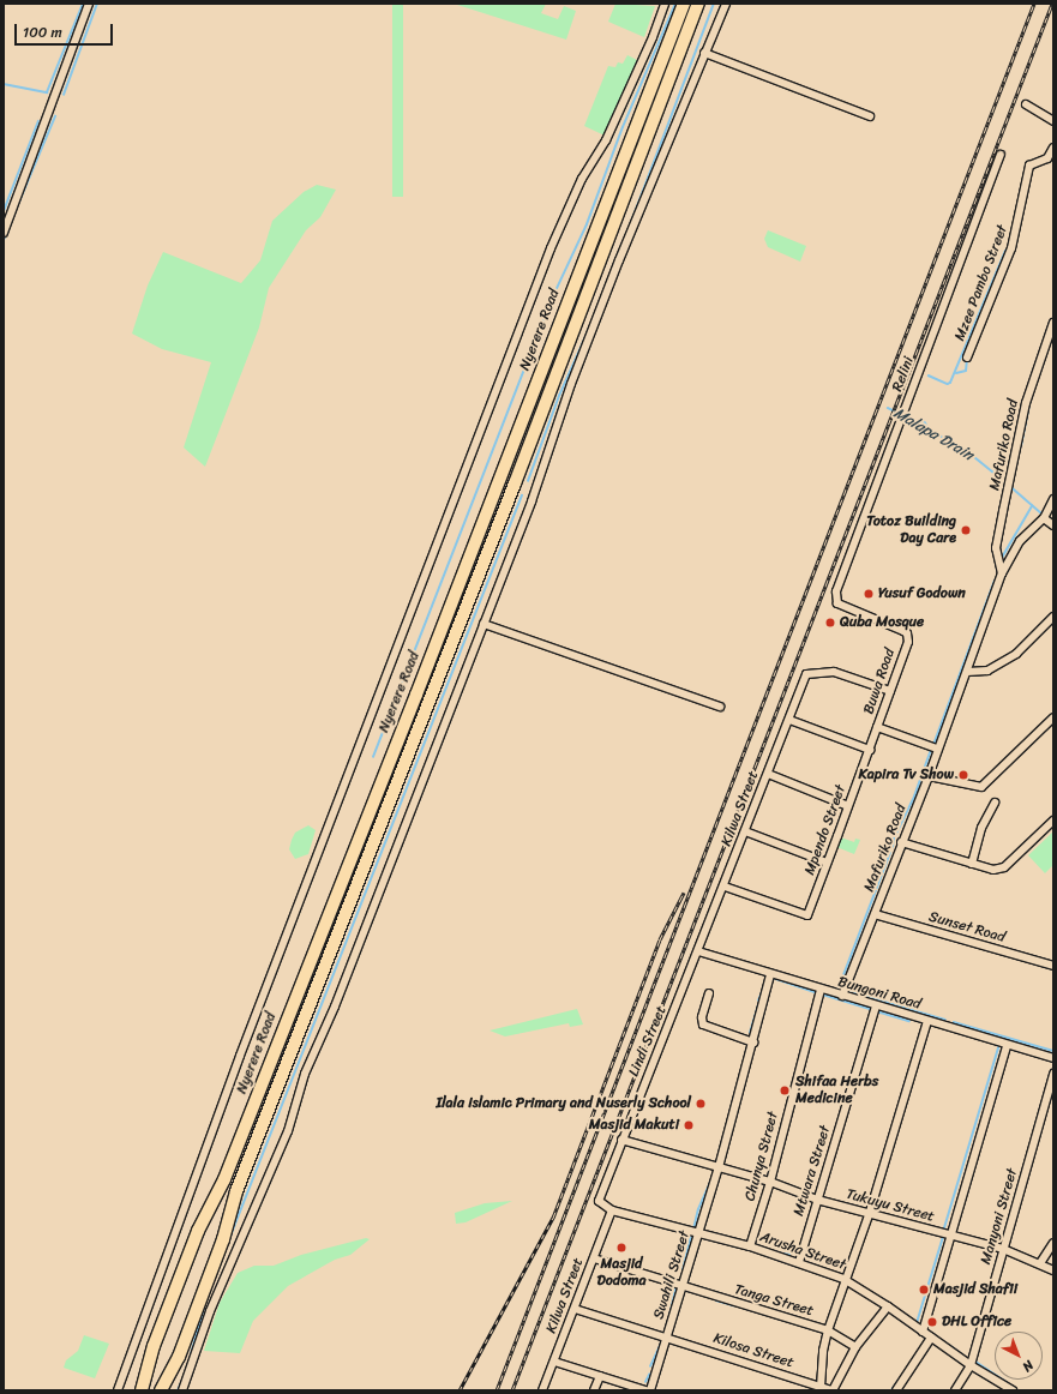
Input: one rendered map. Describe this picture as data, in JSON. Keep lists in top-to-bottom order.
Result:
{
  "streets": {
    "highway": ["Nyerere Road"],
    "street": [
      "Mzee Pambo Street",
      "Relini",
      "Mafuriko Road",
      "Buwa Road",
      "Kilwa Street",
      "Mpendo Street",
      "Sunset Road",
      "Bungoni Road",
      "Lindi Street",
      "Chunya Street",
      "Mtwara Street",
      "Tukuyu Street",
      "Manyoni Street",
      "Arusha Street",
      "Swahili Street",
      "Tanga Street",
      "Kilosa Street"
    ]
  },
  "crossings": [
    ["Relini", "Buwa Road"],
    ["Mafuriko Road", "Sunset Road"],
    ["Mafuriko Road", "Bungoni Road"],
    ["Buwa Road", "Kilwa Street"],
    ["Buwa Road", "Mpendo Street"],
    ["Kilwa Street", "Mpendo Street"],
    ["Kilwa Street", "Bungoni Road"],
    ["Kilwa Street", "Lindi Street"],
    ["Kilwa Street", "Arusha Street"],
    ["Kilwa Street", "Tanga Street"],
    ["Kilwa Street", "Kilosa Street"],
    ["Bungoni Road", "Lindi Street"],
    ["Bungoni Road", "Chunya Street"],
    ["Bungoni Road", "Mtwara Street"],
    ["Lindi Street", "Tukuyu Street"],
    ["Lindi Street", "Arusha Street"],
    ["Chunya Street", "Tukuyu Street"],
    ["Chunya Street", "Arusha Street"],
    ["Mtwara Street", "Tukuyu Street"],
    ["Mtwara Street", "Arusha Street"],
    ["Tukuyu Street", "Manyoni Street"],
    ["Tukuyu Street", "Swahili Street"],
    ["Manyoni Street", "Arusha Street"],
    ["Arusha Street", "Swahili Street"],
    ["Swahili Street", "Tanga Street"],
    ["Swahili Street", "Kilosa Street"]
  ],
  "water": ["Malapa Drain"],
  "places": [
    "Totoz Building Day Care",
    "Yusuf Godown",
    "Quba Mosque",
    "Kapira Tv Show",
    "Shifaa Herbs Medicine",
    "Ilala Islamic Primary and Nuserly School",
    "Masjid Makuti",
    "Masjid Dodoma",
    "Masjid Shafii",
    "DHL Office"
  ],
  "scale_bar": "100 m",
  "north": "bottom right"
}
